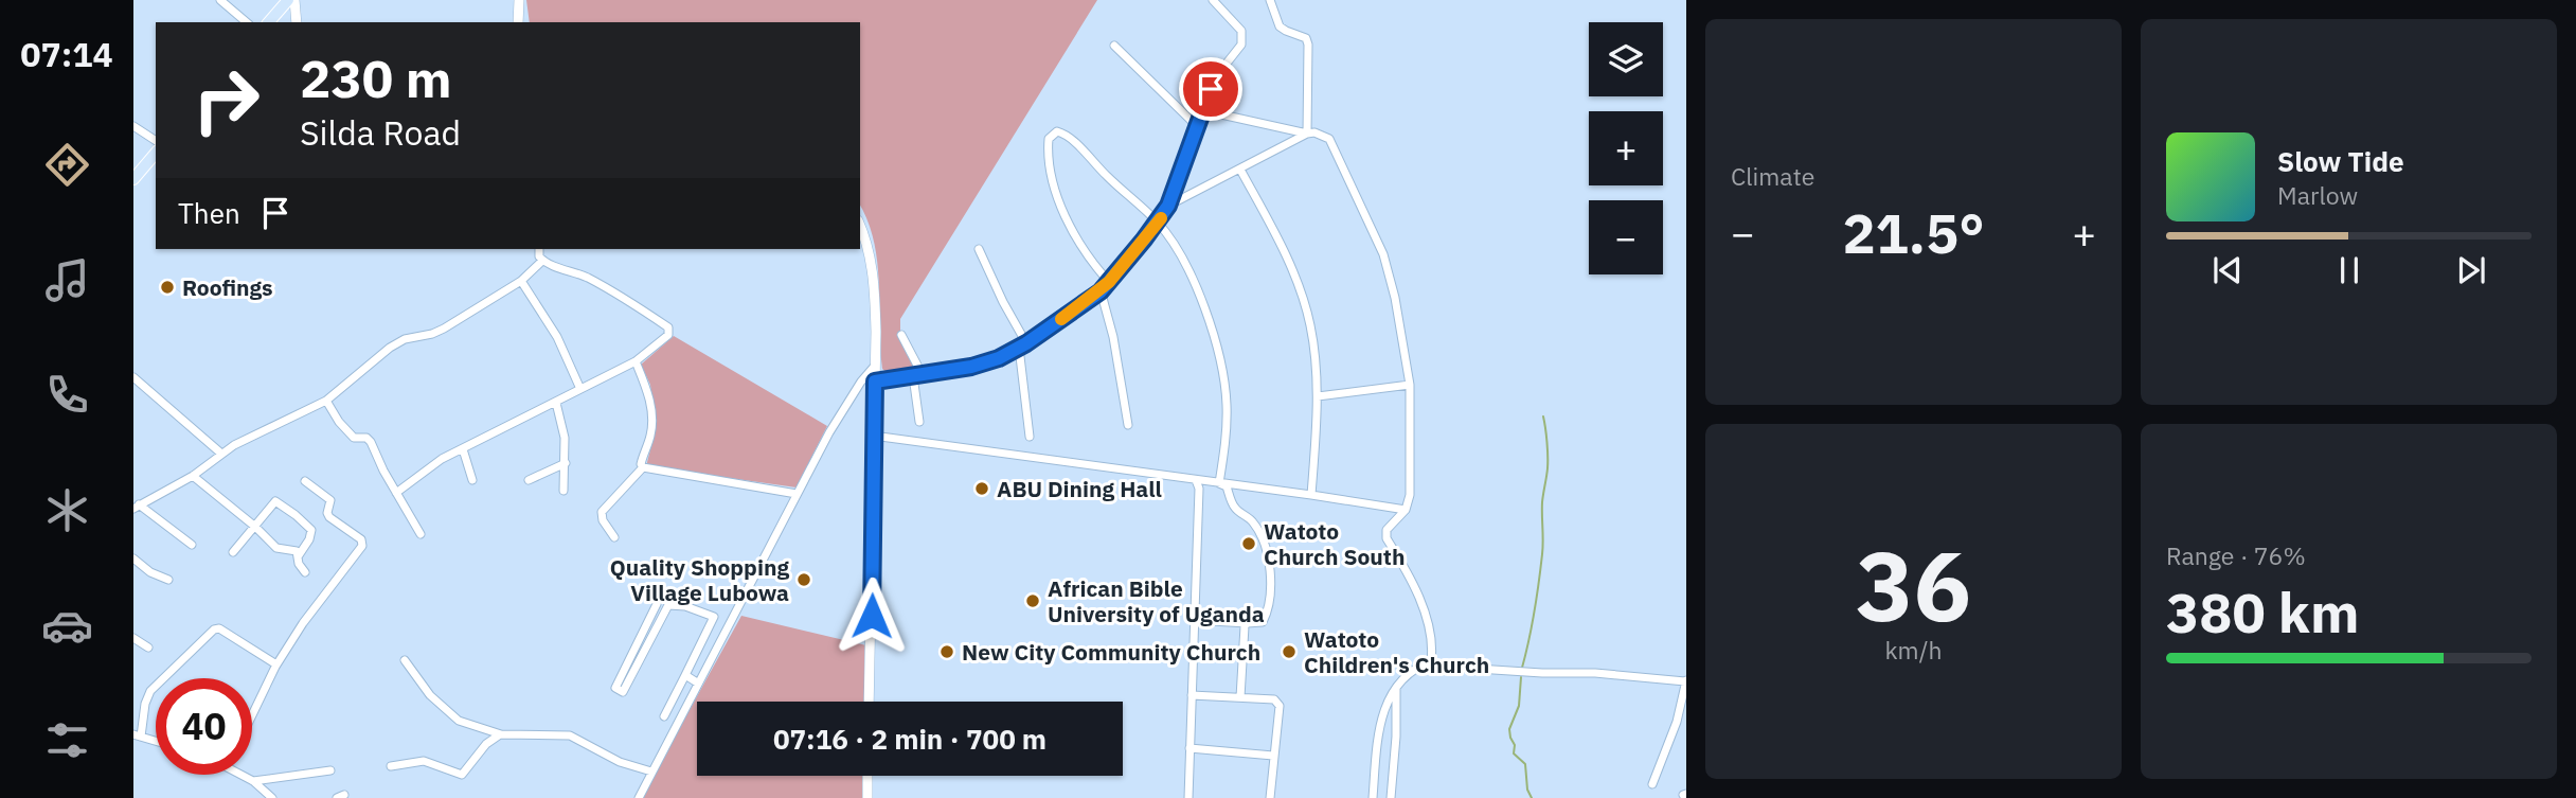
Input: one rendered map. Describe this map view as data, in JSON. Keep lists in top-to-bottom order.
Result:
{
  "places": [
    "Roofings",
    "ABU Dining Hall",
    "Watoto Church South",
    "Quality Shopping Village Lubowa",
    "African Bible University of Uganda",
    "New City Community Church",
    "Watoto Children's Church"
  ],
  "page": {
    "tabs": "07:14",
    "tile": [
      "Climate",
      ["36", "km/h"],
      ["Range · 76%", "380 km"]
    ],
    "map_buttons": ["+", "−"],
    "turn": ["230 m", "Silda Road"],
    "song": ["Slow Tide", "Marlow"],
    "then": "Then",
    "heat": ["−", "21.5°", "+"],
    "limit": "40",
    "trip": "07:16 · 2 min · 700 m"
  }
}
